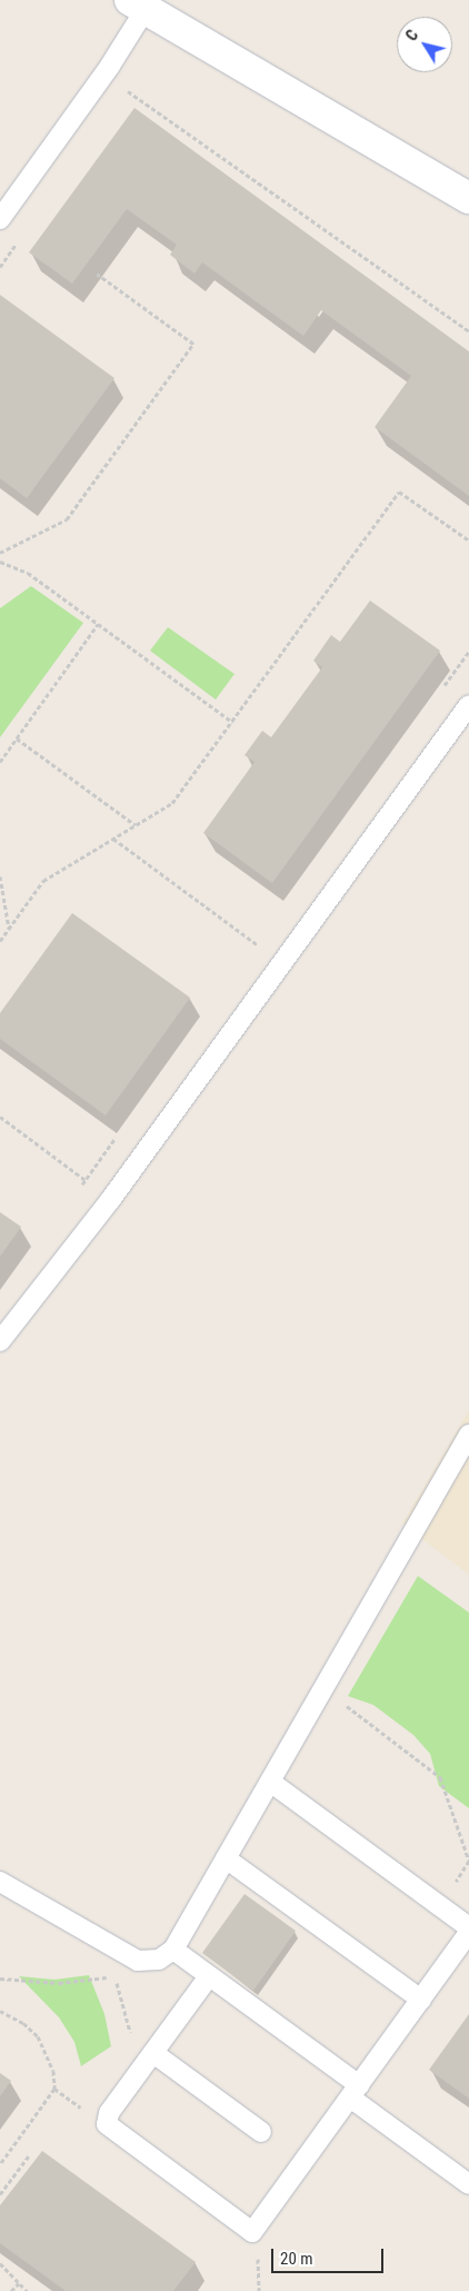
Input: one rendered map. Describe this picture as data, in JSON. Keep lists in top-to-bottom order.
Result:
{
  "scale_bar": "20 m",
  "north": "top left"
}
